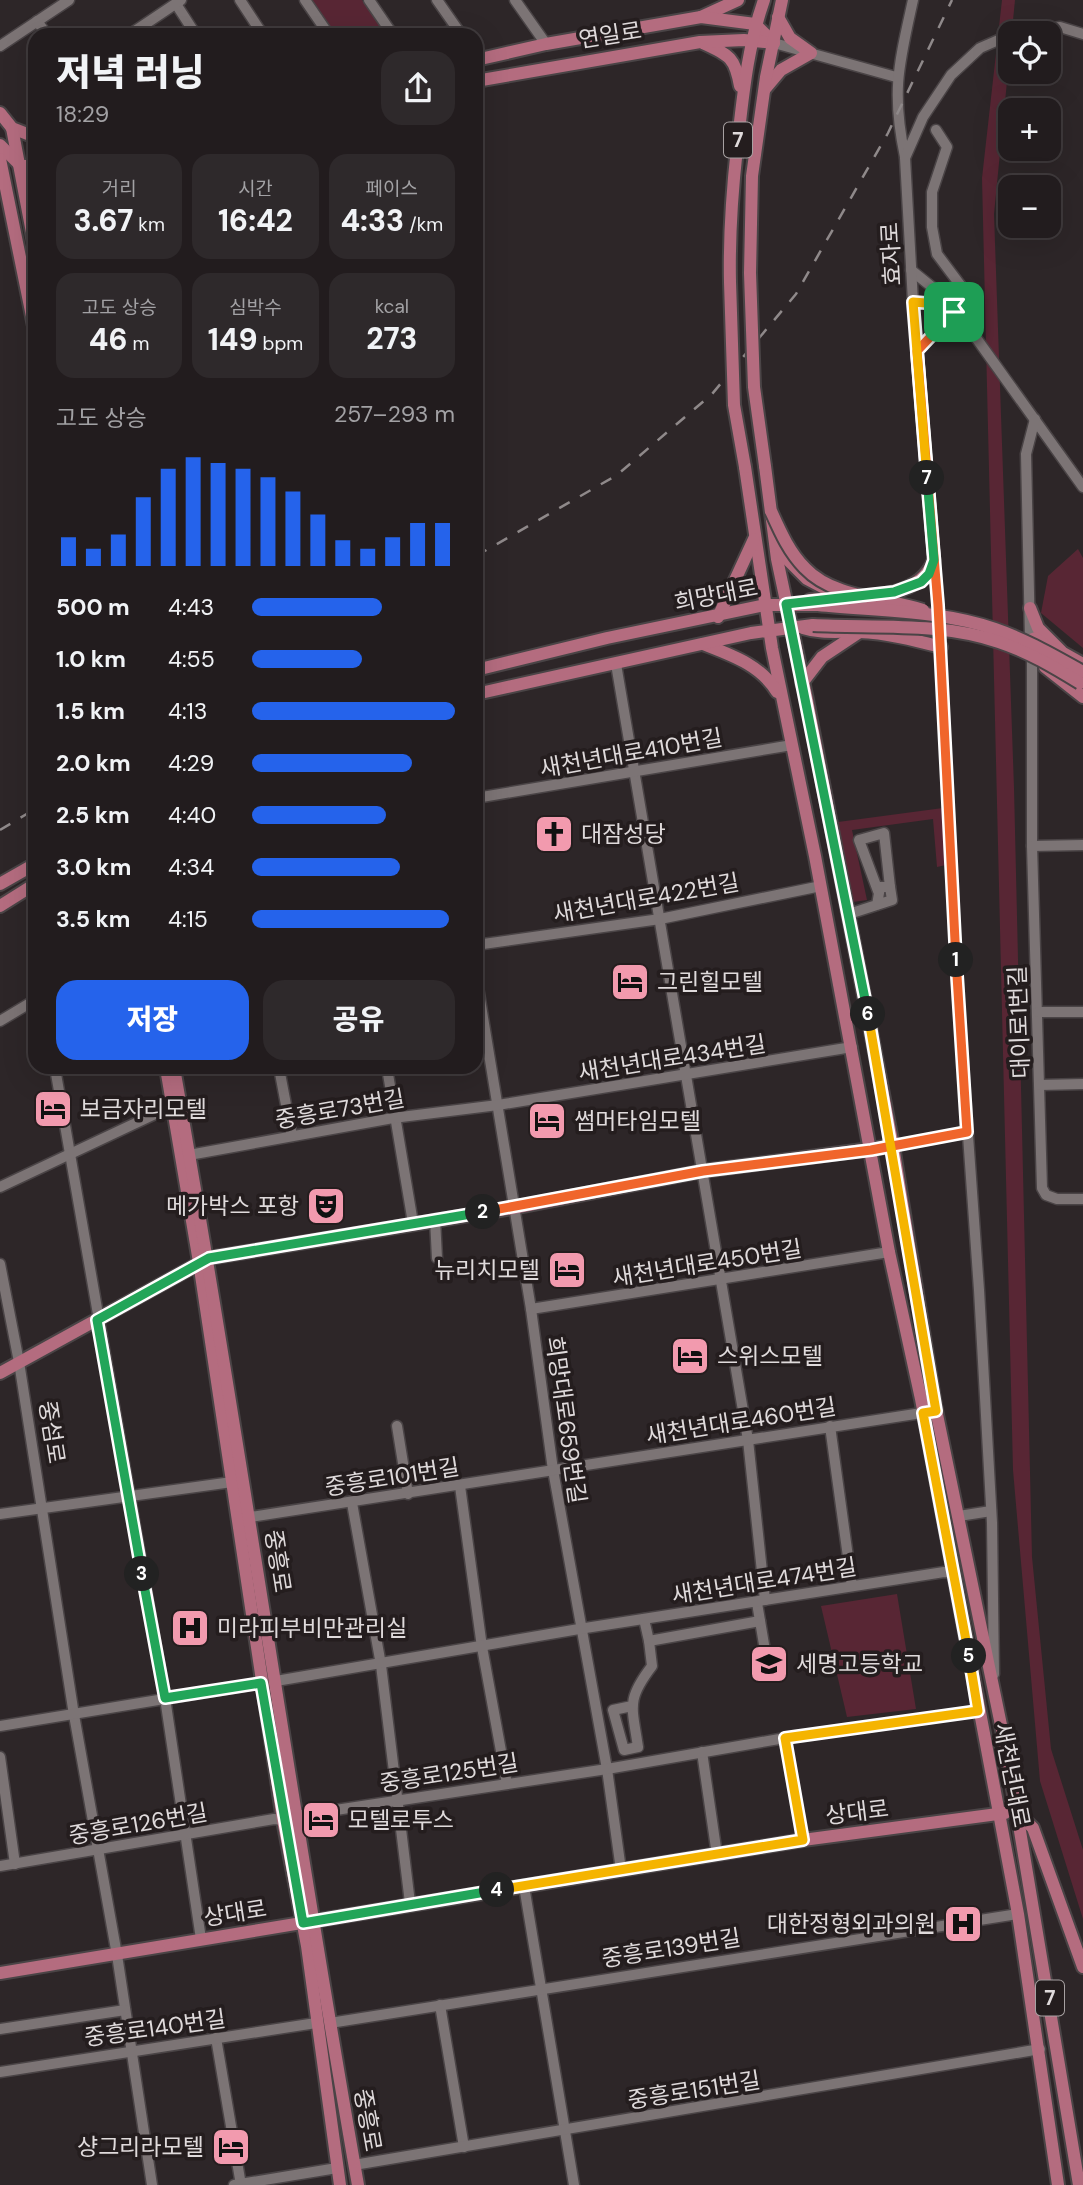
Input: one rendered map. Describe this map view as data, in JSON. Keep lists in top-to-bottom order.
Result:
{
  "streets": {
    "main road": [
      "연일로",
      "7",
      "희망대로",
      "중흥로",
      "새천년대로",
      "상대로"
    ],
    "street": [
      "효자로",
      "새천년대로410번길",
      "새천년대로422번길",
      "대이로1번길",
      "새천년대로434번길",
      "중흥로73번길",
      "새천년대로450번길",
      "희망대로659번길",
      "새천년대로460번길",
      "중섬로",
      "중흥로101번길",
      "새천년대로474번길",
      "중흥로125번길",
      "중흥로126번길",
      "중흥로139번길",
      "중흥로140번길",
      "중흥로151번길"
    ]
  },
  "crossings": [
    ["연일로", "7"],
    ["7", "새천년대로"],
    ["효자로", "희망대로"],
    ["희망대로", "새천년대로"],
    ["새천년대로410번길", "새천년대로"],
    ["새천년대로422번길", "새천년대로"],
    ["새천년대로434번길", "중흥로73번길"],
    ["새천년대로434번길", "희망대로659번길"],
    ["새천년대로434번길", "새천년대로"],
    ["중흥로73번길", "희망대로659번길"],
    ["중흥로73번길", "중흥로"],
    ["새천년대로450번길", "희망대로659번길"],
    ["새천년대로450번길", "새천년대로"],
    ["희망대로659번길", "새천년대로460번길"],
    ["희망대로659번길", "중흥로101번길"],
    ["희망대로659번길", "새천년대로474번길"],
    ["희망대로659번길", "중흥로125번길"],
    ["희망대로659번길", "상대로"],
    ["새천년대로460번길", "중흥로101번길"],
    ["새천년대로460번길", "새천년대로"],
    ["중섬로", "상대로"],
    ["중섬로", "중흥로126번길"],
    ["중섬로", "중흥로140번길"],
    ["중흥로101번길", "중흥로"],
    ["중흥로", "새천년대로474번길"],
    ["중흥로", "중흥로125번길"],
    ["중흥로", "상대로"],
    ["중흥로", "중흥로126번길"],
    ["중흥로", "중흥로139번길"],
    ["중흥로", "중흥로140번길"],
    ["중흥로", "중흥로151번길"],
    ["새천년대로474번길", "새천년대로"],
    ["중흥로125번길", "새천년대로"],
    ["새천년대로", "상대로"],
    ["새천년대로", "중흥로139번길"],
    ["새천년대로", "중흥로151번길"]
  ],
  "places": {
    "church": ["대잠성당"],
    "hotel": [
      "그린힐모텔",
      "보금자리모텔",
      "썸머타임모텔",
      "뉴리치모텔",
      "스위스모텔",
      "모텔로투스",
      "샹그리라모텔"
    ],
    "theatre": ["메가박스 포항"],
    "hospital": ["미라피부비만관리실", "대한정형외과의원"],
    "school or university": ["세명고등학교"]
  },
  "page": {
    "map_buttons": ["+", "−"],
    "heading": ["저녁 러닝", "18:29"],
    "stats": [
      ["거리", "3.67 km"],
      ["시간", "16:42"],
      ["페이스", "4:33 /km"],
      ["고도 상승", "46 m"],
      ["심박수", "149 bpm"],
      ["kcal", "273"]
    ],
    "chart": ["고도 상승", "257–293 m"],
    "pins": [
      "7",
      "1",
      "6",
      "2",
      "3",
      "5",
      "4"
    ],
    "list": [
      {
        "name": "500 m",
        "note": "4:43"
      },
      {
        "name": "1.0 km",
        "note": "4:55"
      },
      {
        "name": "1.5 km",
        "note": "4:13"
      },
      {
        "name": "2.0 km",
        "note": "4:29"
      },
      {
        "name": "2.5 km",
        "note": "4:40"
      },
      {
        "name": "3.0 km",
        "note": "4:34"
      },
      {
        "name": "3.5 km",
        "note": "4:15"
      }
    ],
    "buttons": ["저장", "공유"]
  }
}
